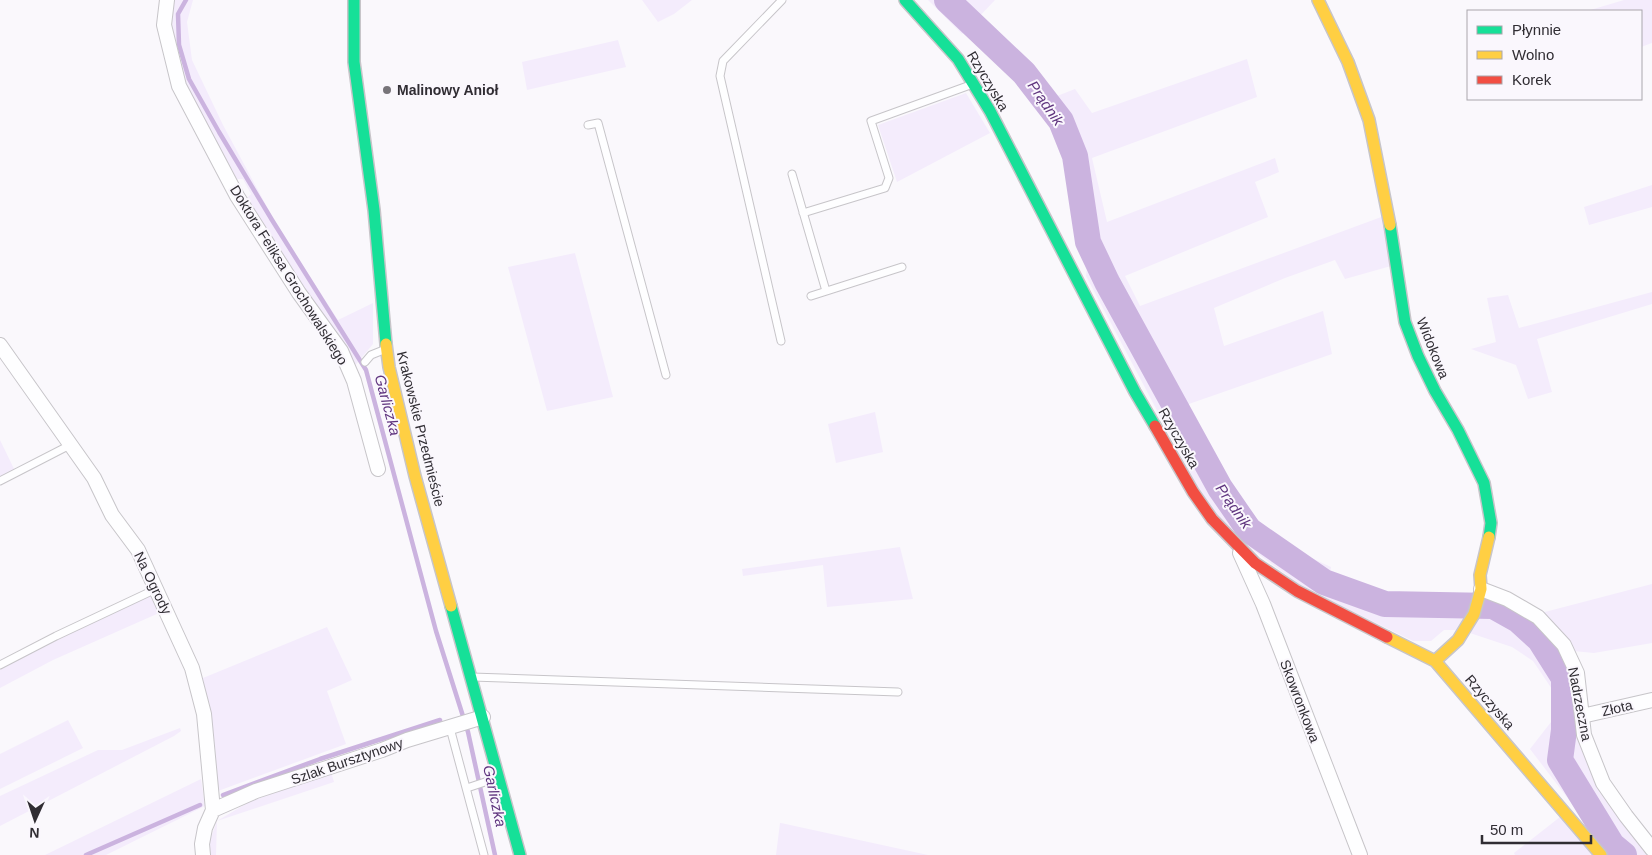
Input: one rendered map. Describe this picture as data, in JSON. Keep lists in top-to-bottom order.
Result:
{
  "streets": {
    "street": [
      "Rzyczyska",
      "Doktora Feliksa Grochowalskiego",
      "Widokowa",
      "Krakowskie Przedmieście",
      "Na Ogrody",
      "Skowronkowa",
      "Nadrzeczna",
      "Złota",
      "Szlak Bursztynowy"
    ]
  },
  "crossings": [
    ["Rzyczyska", "Widokowa"],
    ["Rzyczyska", "Skowronkowa"],
    ["Widokowa", "Nadrzeczna"],
    ["Krakowskie Przedmieście", "Szlak Bursztynowy"],
    ["Na Ogrody", "Szlak Bursztynowy"],
    ["Nadrzeczna", "Złota"]
  ],
  "water": ["Prądnik", "Garliczka"],
  "places": ["Malinowy Anioł"],
  "legend": ["Płynnie", "Wolno", "Korek"],
  "scale_bar": "50 m",
  "north": "bottom"
}
